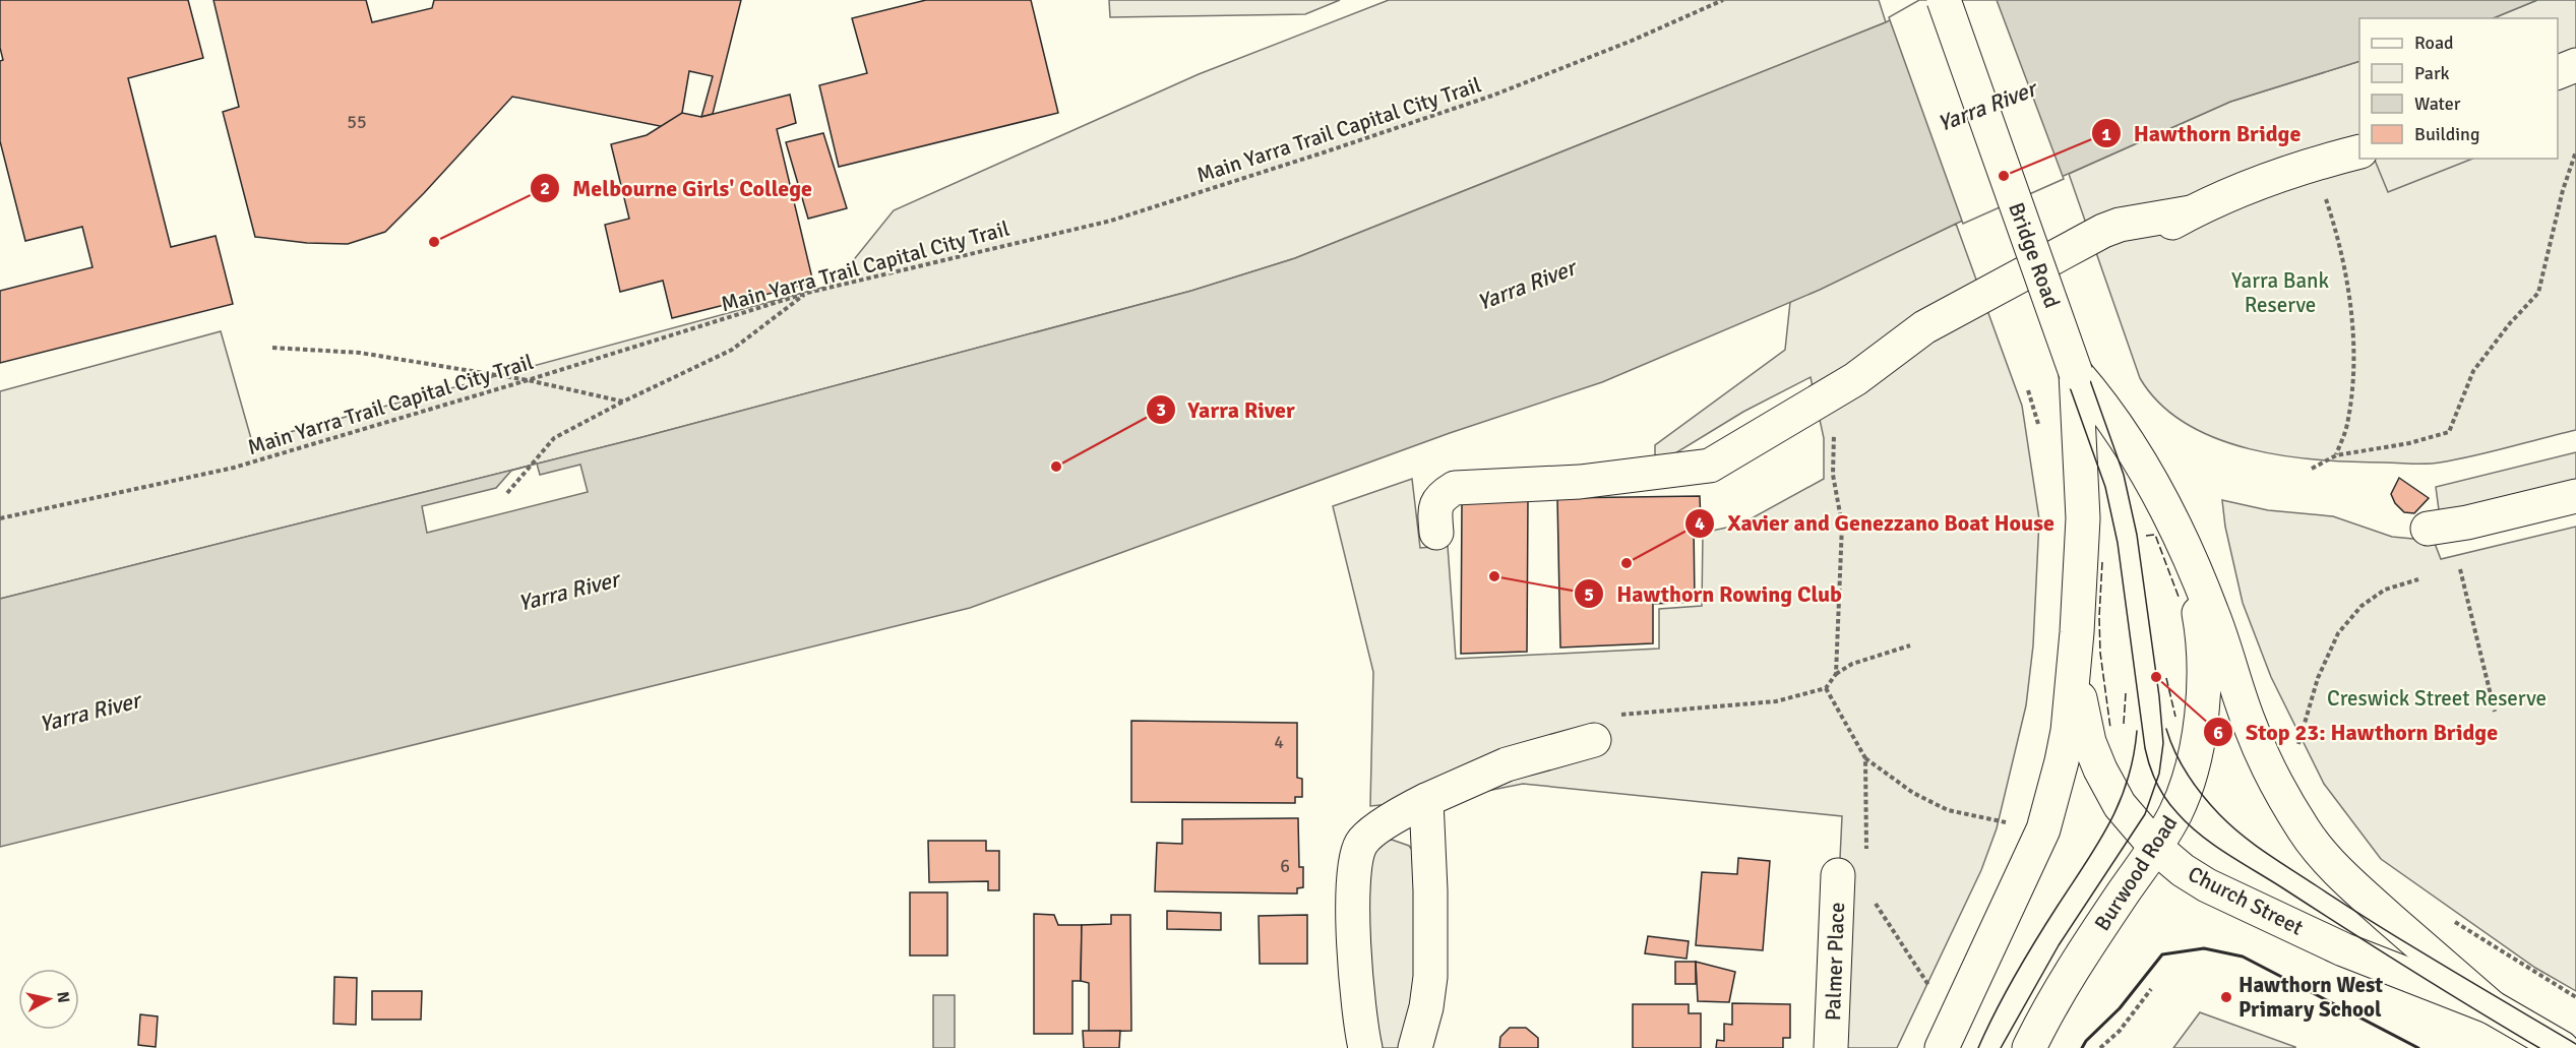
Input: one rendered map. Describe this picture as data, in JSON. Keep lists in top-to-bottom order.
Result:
{
  "streets": {
    "main road": [
      "Bridge Road",
      "Burwood Road",
      "Church Street",
      "Palmer Place"
    ],
    "path": ["Main Yarra Trail Capital City Trail"]
  },
  "crossings": [
    ["Bridge Road", "Burwood Road"],
    ["Bridge Road", "Church Street"],
    ["Burwood Road", "Church Street"]
  ],
  "water": ["Yarra River"],
  "parks": ["Yarra Bank Reserve", "Creswick Street Reserve"],
  "places": [
    "Hawthorn Bridge",
    "Melbourne Girls' College",
    "Yarra River",
    "Xavier and Genezzano Boat House",
    "Hawthorn Rowing Club",
    "Stop 23: Hawthorn Bridge",
    "Hawthorn West Primary School"
  ],
  "house_numbers": ["55", "4", "6"],
  "legend": [
    "Road",
    "Park",
    "Water",
    "Building"
  ],
  "north": "right"
}
